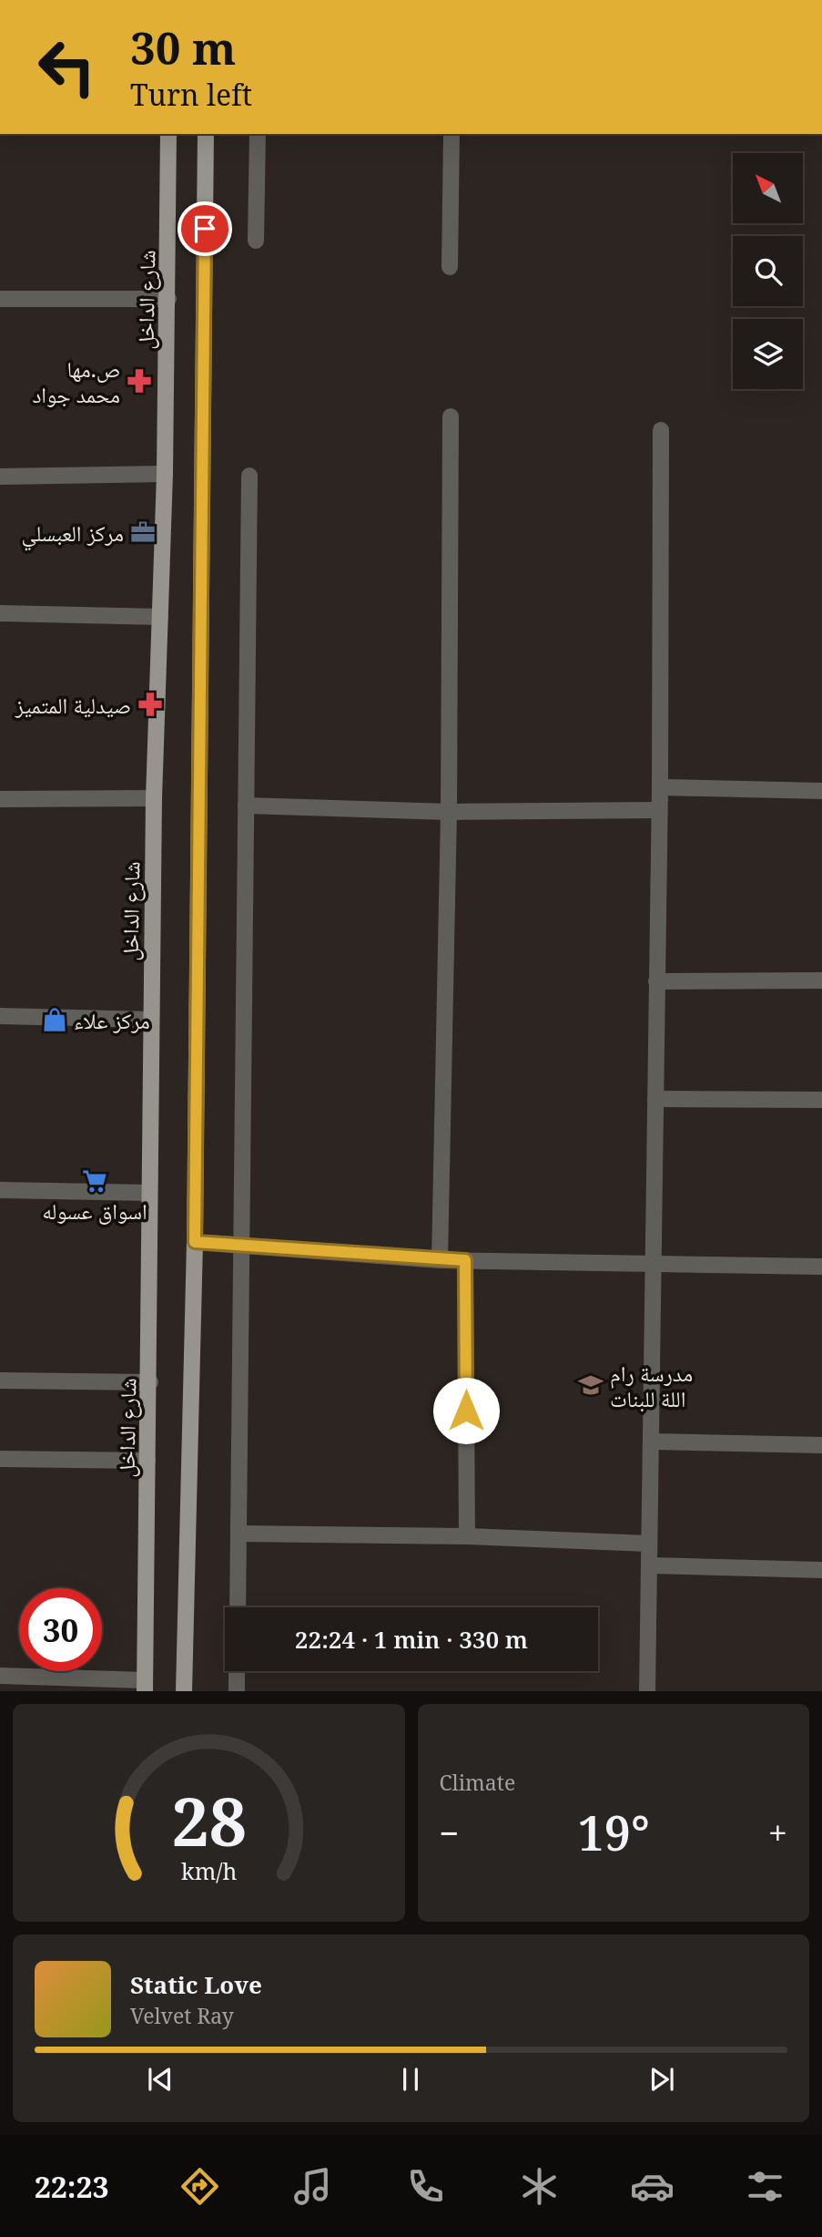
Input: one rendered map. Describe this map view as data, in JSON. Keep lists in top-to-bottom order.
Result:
{
  "streets": {
    "main road": ["شارع الداخل"]
  },
  "places": {
    "pharmacy": ["ص.مها محمد جواد", "صيدلية المتميز"],
    "office": ["مركز العبسلي"],
    "shop": ["مركز علاء"],
    "supermarket": ["اسواق عسوله"],
    "school or university": ["مدرسة رام اللة للبنات"]
  },
  "north": "top left",
  "page": {
    "turn": ["30 m", "Turn left"],
    "limit": "30",
    "trip": "22:24 · 1 min · 330 m",
    "tile": "Climate",
    "heat": ["−", "19°", "+"],
    "song": ["Static Love", "Velvet Ray"],
    "tabs": "22:23",
    "gauge": ["28", "km/h"]
  }
}
